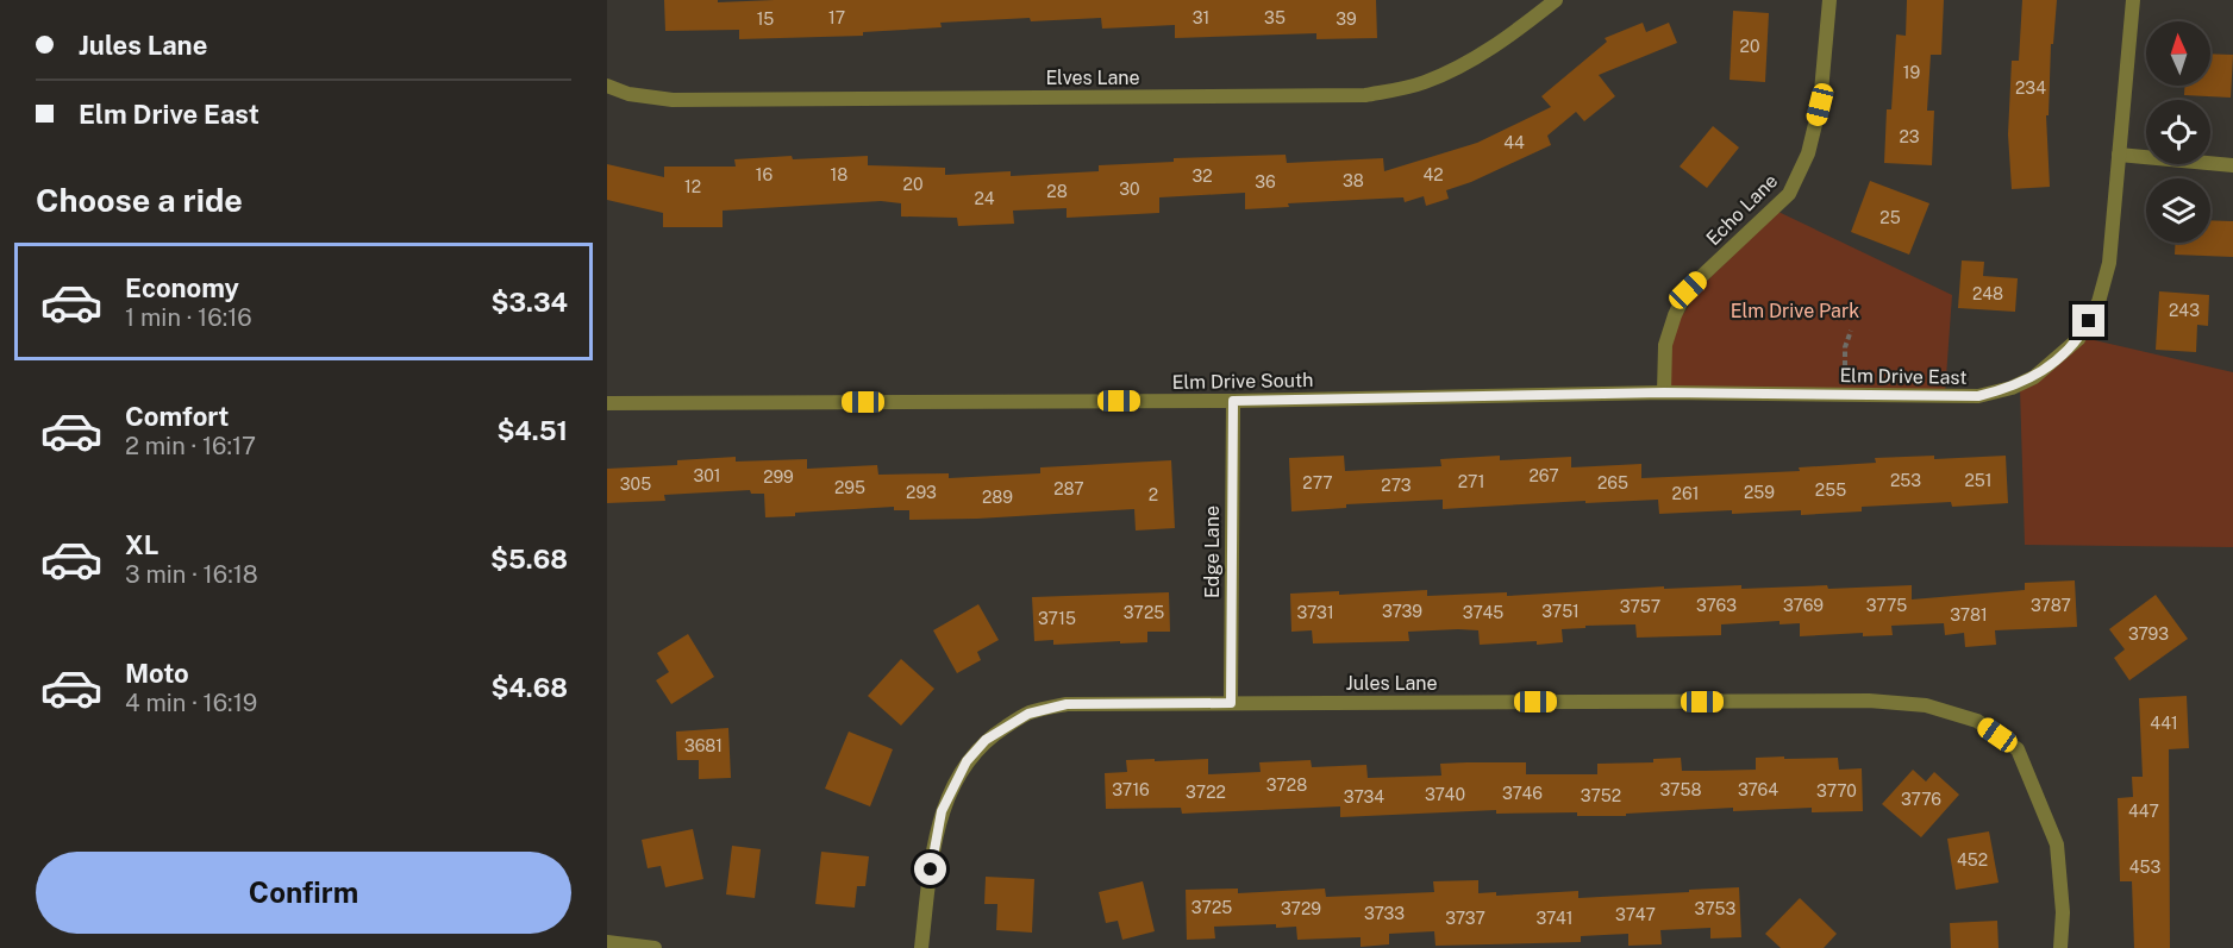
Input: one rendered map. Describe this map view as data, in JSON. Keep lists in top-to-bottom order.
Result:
{
  "streets": {
    "street": [
      "Elves Lane",
      "Echo Lane",
      "Elm Drive East",
      "Elm Drive South",
      "Edge Lane",
      "Jules Lane"
    ]
  },
  "crossings": [
    ["Echo Lane", "Elm Drive East"],
    ["Echo Lane", "Elm Drive South"],
    ["Elm Drive East", "Elm Drive South"],
    ["Elm Drive South", "Edge Lane"],
    ["Edge Lane", "Jules Lane"]
  ],
  "parks": ["Elm Drive Park"],
  "house_numbers": [
    "17",
    "31",
    "35",
    "15",
    "39",
    "20",
    "19",
    "234",
    "23",
    "44",
    "16",
    "18",
    "42",
    "32",
    "38",
    "36",
    "20",
    "12",
    "30",
    "28",
    "24",
    "25",
    "248",
    "243",
    "301",
    "267",
    "299",
    "253",
    "251",
    "271",
    "277",
    "265",
    "305",
    "273",
    "295",
    "287",
    "255",
    "293",
    "259",
    "261",
    "2",
    "289",
    "3763",
    "3769",
    "3775",
    "3787",
    "3757",
    "3739",
    "3751",
    "3725",
    "3731",
    "3745",
    "3781",
    "3715",
    "3793",
    "441",
    "3681",
    "3728",
    "3716",
    "3758",
    "3764",
    "3770",
    "3722",
    "3746",
    "3740",
    "3752",
    "3734",
    "3776",
    "447",
    "452",
    "453",
    "3725",
    "3729",
    "3753",
    "3733",
    "3747",
    "3737",
    "3741"
  ],
  "north": "top",
  "page": {
    "banner": ["Jules Lane", "Elm Drive East"],
    "heading": "Choose a ride",
    "list": [
      {
        "name": "Economy",
        "note": "1 min · 16:16",
        "value": "$3.34"
      },
      {
        "name": "Comfort",
        "note": "2 min · 16:17",
        "value": "$4.51"
      },
      {
        "name": "XL",
        "note": "3 min · 16:18",
        "value": "$5.68"
      },
      {
        "name": "Moto",
        "note": "4 min · 16:19",
        "value": "$4.68"
      }
    ],
    "buttons": "Confirm"
  }
}
